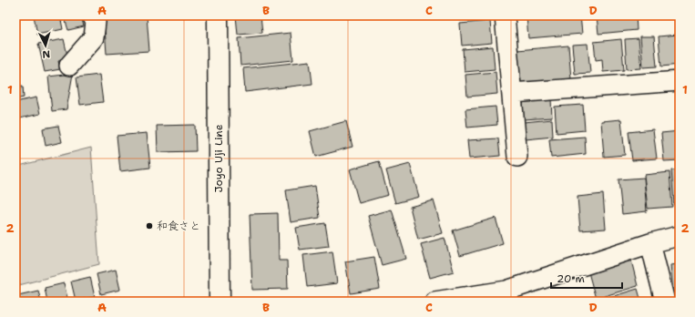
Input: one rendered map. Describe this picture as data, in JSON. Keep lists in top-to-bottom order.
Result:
{
  "streets": {
    "main road": ["Joyo Uji Line"]
  },
  "places": ["和食さと"],
  "scale_bar": "20 m",
  "north": "bottom",
  "grid": {
    "columns": [
      "A",
      "B",
      "C",
      "D"
    ],
    "rows": ["1", "2"]
  }
}
